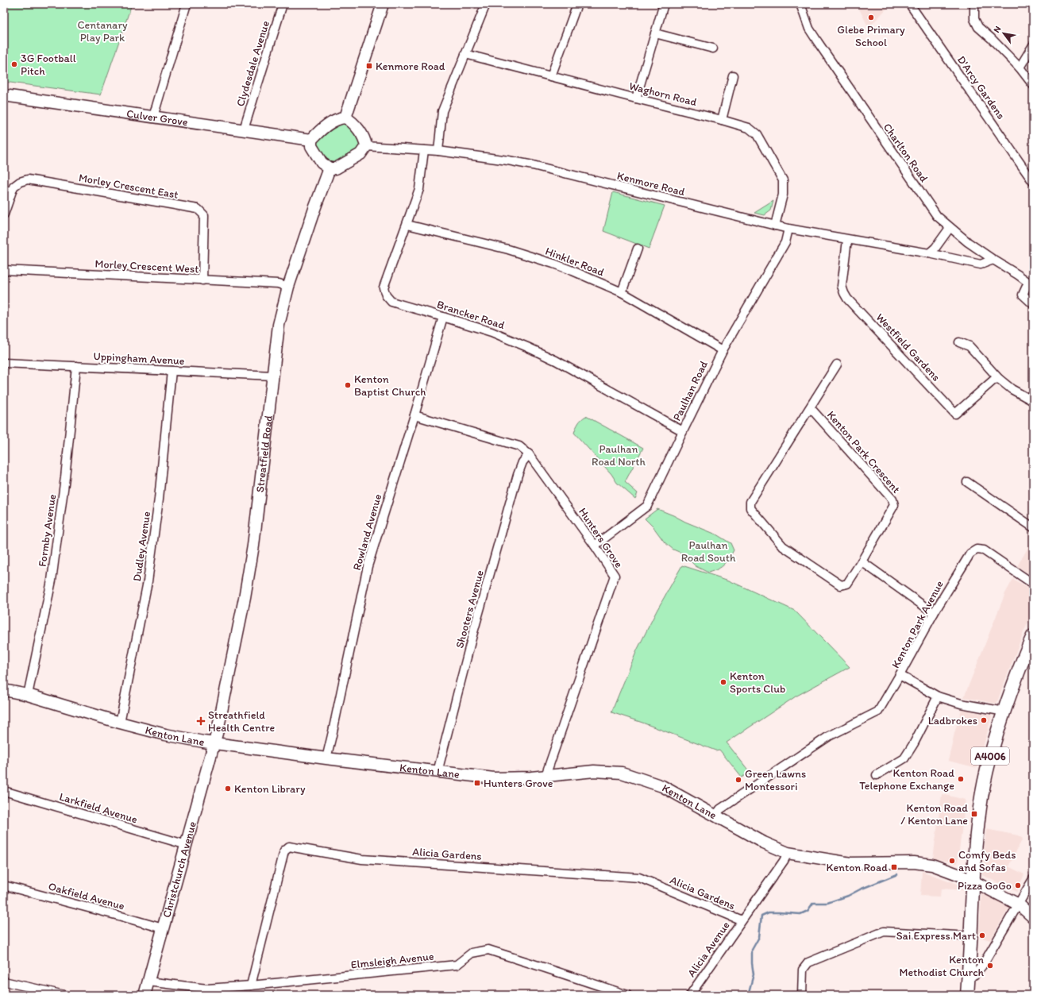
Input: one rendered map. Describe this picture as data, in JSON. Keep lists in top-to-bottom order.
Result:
{
  "streets": {
    "main road": ["A4006"],
    "street": [
      "Clydesdale Avenue",
      "D'Arcy Gardens",
      "Waghorn Road",
      "Culver Grove",
      "Charlton Road",
      "Kenmore Road",
      "Morley Crescent East",
      "Hinkler Road",
      "Morley Crescent West",
      "Brancker Road",
      "Westfield Gardens",
      "Uppingham Avenue",
      "Paulhan Road",
      "Kenton Park Crescent",
      "Streatfield Road",
      "Formby Avenue",
      "Rowland Avenue",
      "Hunters Grove",
      "Dudley Avenue",
      "Shooters Avenue",
      "Kenton Park Avenue",
      "Kenton Lane",
      "Larkfield Avenue",
      "Alicia Gardens",
      "Christchurch Avenue",
      "Oakfield Avenue",
      "Alicia Avenue",
      "Elmsleigh Avenue"
    ]
  },
  "crossings": [
    ["Clydesdale Avenue", "Culver Grove"],
    ["Waghorn Road", "Kenmore Road"],
    ["Culver Grove", "Kenmore Road"],
    ["Culver Grove", "Streatfield Road"],
    ["Charlton Road", "Kenmore Road"],
    ["Kenmore Road", "Brancker Road"],
    ["Kenmore Road", "Westfield Gardens"],
    ["Kenmore Road", "Paulhan Road"],
    ["Kenmore Road", "Streatfield Road"],
    ["Morley Crescent East", "Morley Crescent West"],
    ["Hinkler Road", "Brancker Road"],
    ["Hinkler Road", "Paulhan Road"],
    ["Morley Crescent West", "Streatfield Road"],
    ["Brancker Road", "Paulhan Road"],
    ["Brancker Road", "Rowland Avenue"],
    ["Uppingham Avenue", "Streatfield Road"],
    ["Uppingham Avenue", "Formby Avenue"],
    ["Uppingham Avenue", "Dudley Avenue"],
    ["Paulhan Road", "Hunters Grove"],
    ["Streatfield Road", "Kenton Lane"],
    ["Streatfield Road", "Christchurch Avenue"],
    ["Formby Avenue", "Kenton Lane"],
    ["Rowland Avenue", "Hunters Grove"],
    ["Rowland Avenue", "Kenton Lane"],
    ["Hunters Grove", "Shooters Avenue"],
    ["Hunters Grove", "Kenton Lane"],
    ["Dudley Avenue", "Kenton Lane"],
    ["Shooters Avenue", "Kenton Lane"],
    ["Kenton Park Avenue", "A4006"],
    ["Kenton Lane", "A4006"],
    ["Kenton Lane", "Christchurch Avenue"],
    ["Kenton Lane", "Alicia Avenue"],
    ["Larkfield Avenue", "Christchurch Avenue"],
    ["Alicia Gardens", "Alicia Avenue"],
    ["Alicia Gardens", "Elmsleigh Avenue"],
    ["Christchurch Avenue", "Oakfield Avenue"],
    ["Christchurch Avenue", "Elmsleigh Avenue"]
  ],
  "parks": ["Centanary Play Park", "Paulhan Road North", "Paulhan Road South"],
  "places": {
    "other": [
      "Glebe Primary School",
      "3G Football Pitch",
      "Kenton Baptist Church",
      "Kenton Sports Club",
      "Ladbrokes",
      "Kenton Road Telephone Exchange",
      "Green Lawns Montessori",
      "Kenton Library",
      "Comfy Beds and Sofas",
      "Pizza GoGo",
      "Sai Express Mart",
      "Kenton Methodist Church"
    ],
    "transit": [
      "Kenmore Road",
      "Hunters Grove",
      "Kenton Road / Kenton Lane",
      "Kenton Road"
    ],
    "health": ["Streathfield Health Centre"]
  },
  "north": "top left"
}
